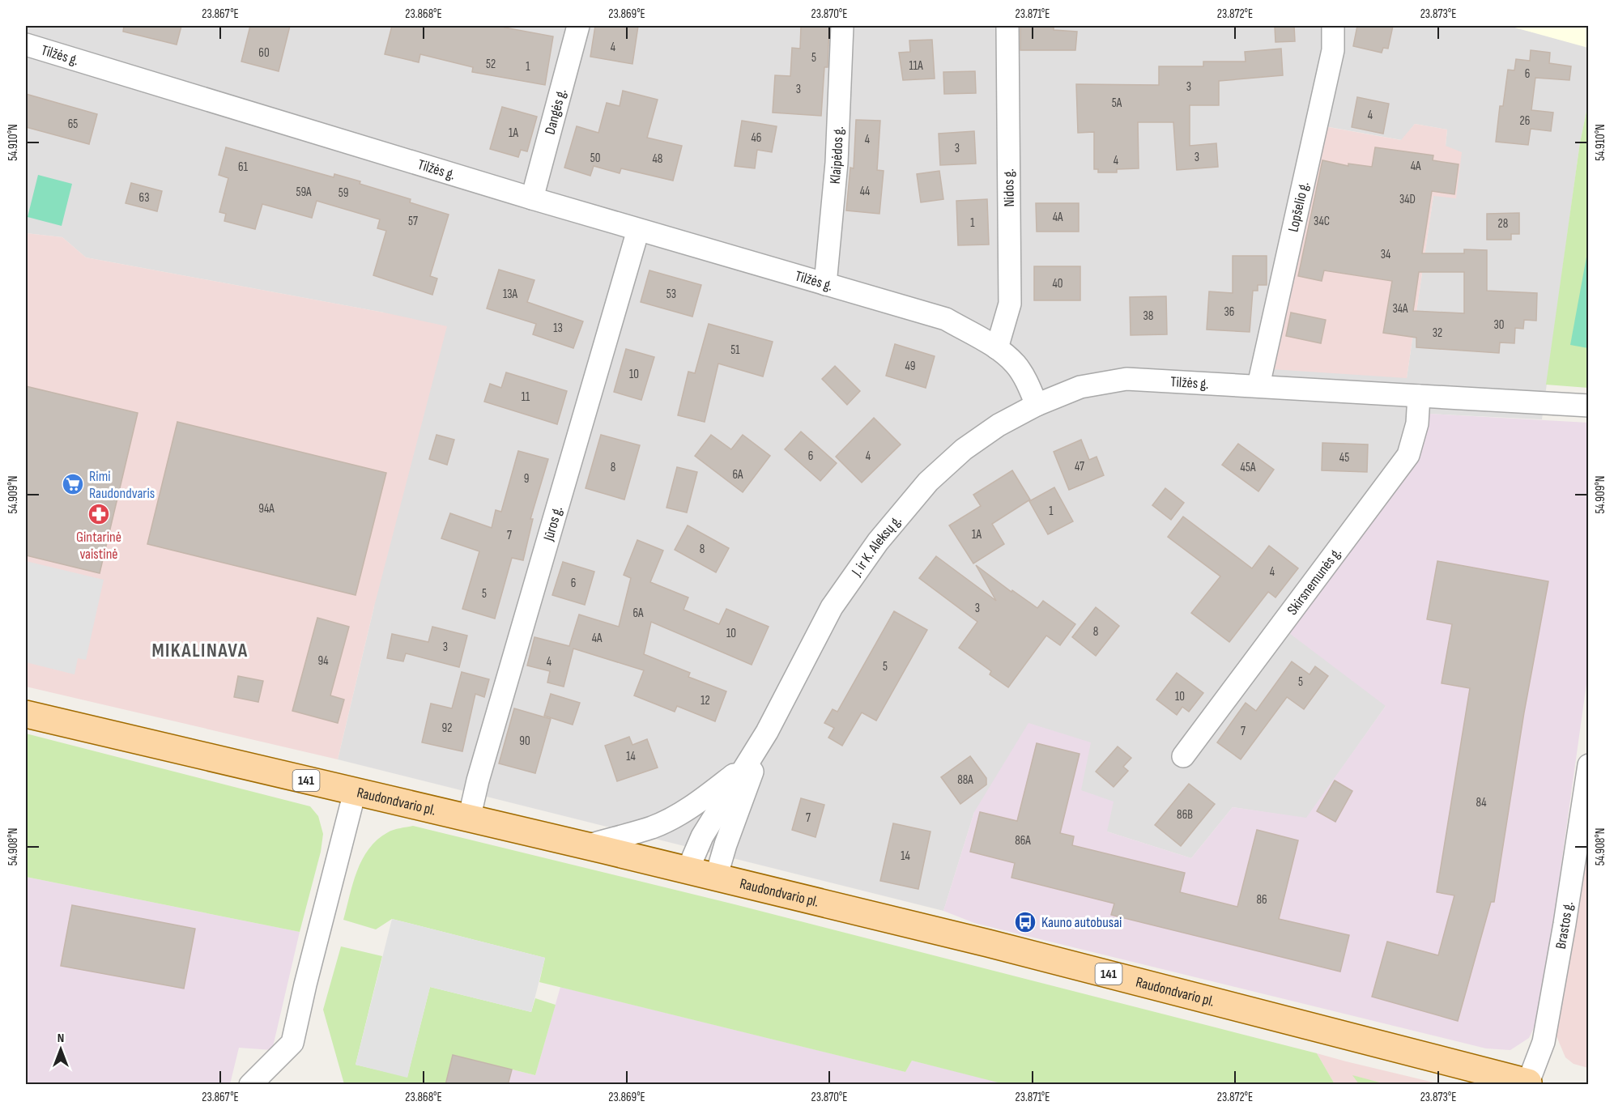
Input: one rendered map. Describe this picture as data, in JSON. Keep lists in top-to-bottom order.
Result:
{
  "streets": {
    "main road": ["141", "Raudondvario pl."],
    "street": [
      "Tilžės g.",
      "Dangės g.",
      "Klaipėdos g.",
      "Nidos g.",
      "Lopšelio g.",
      "Jūros g.",
      "J. ir K. Aleksų g.",
      "Skirsnemunės g.",
      "Brastos g."
    ]
  },
  "crossings": [
    ["Tilžės g.", "Dangės g."],
    ["Tilžės g.", "Klaipėdos g."],
    ["Tilžės g.", "Nidos g."],
    ["Tilžės g.", "Lopšelio g."],
    ["Tilžės g.", "Jūros g."],
    ["Tilžės g.", "J. ir K. Aleksų g."],
    ["Tilžės g.", "Skirsnemunės g."],
    ["Jūros g.", "Raudondvario pl."],
    ["J. ir K. Aleksų g.", "Raudondvario pl."],
    ["Raudondvario pl.", "Brastos g."]
  ],
  "districts": ["MIKALINAVA"],
  "places": {
    "supermarket": ["Rimi Raudondvaris"],
    "pharmacy": ["Gintarinė vaistinė"],
    "bus stop": ["Kauno autobusai"]
  },
  "house_numbers": [
    "4",
    "60",
    "5",
    "52",
    "11A",
    "1",
    "6",
    "3",
    "3",
    "5A",
    "4",
    "26",
    "65",
    "1A",
    "46",
    "4",
    "3",
    "3",
    "50",
    "48",
    "4",
    "4A",
    "61",
    "44",
    "59A",
    "59",
    "63",
    "34D",
    "4A",
    "57",
    "34C",
    "1",
    "28",
    "34",
    "40",
    "13A",
    "53",
    "34A",
    "36",
    "38",
    "30",
    "13",
    "32",
    "51",
    "49",
    "10",
    "11",
    "6",
    "4",
    "45",
    "47",
    "8",
    "45A",
    "6A",
    "9",
    "94A",
    "1",
    "1A",
    "7",
    "8",
    "4",
    "6",
    "5",
    "3",
    "6A",
    "8",
    "10",
    "4A",
    "3",
    "94",
    "4",
    "5",
    "5",
    "10",
    "12",
    "92",
    "7",
    "90",
    "14",
    "88A",
    "84",
    "86B",
    "7",
    "86A",
    "14",
    "86"
  ],
  "north": "top",
  "coordinates": [
    "23.867°E",
    "23.868°E",
    "23.869°E",
    "23.870°E",
    "23.871°E",
    "23.872°E",
    "23.873°E",
    "54.910°N",
    "54.909°N",
    "54.908°N"
  ]
}
